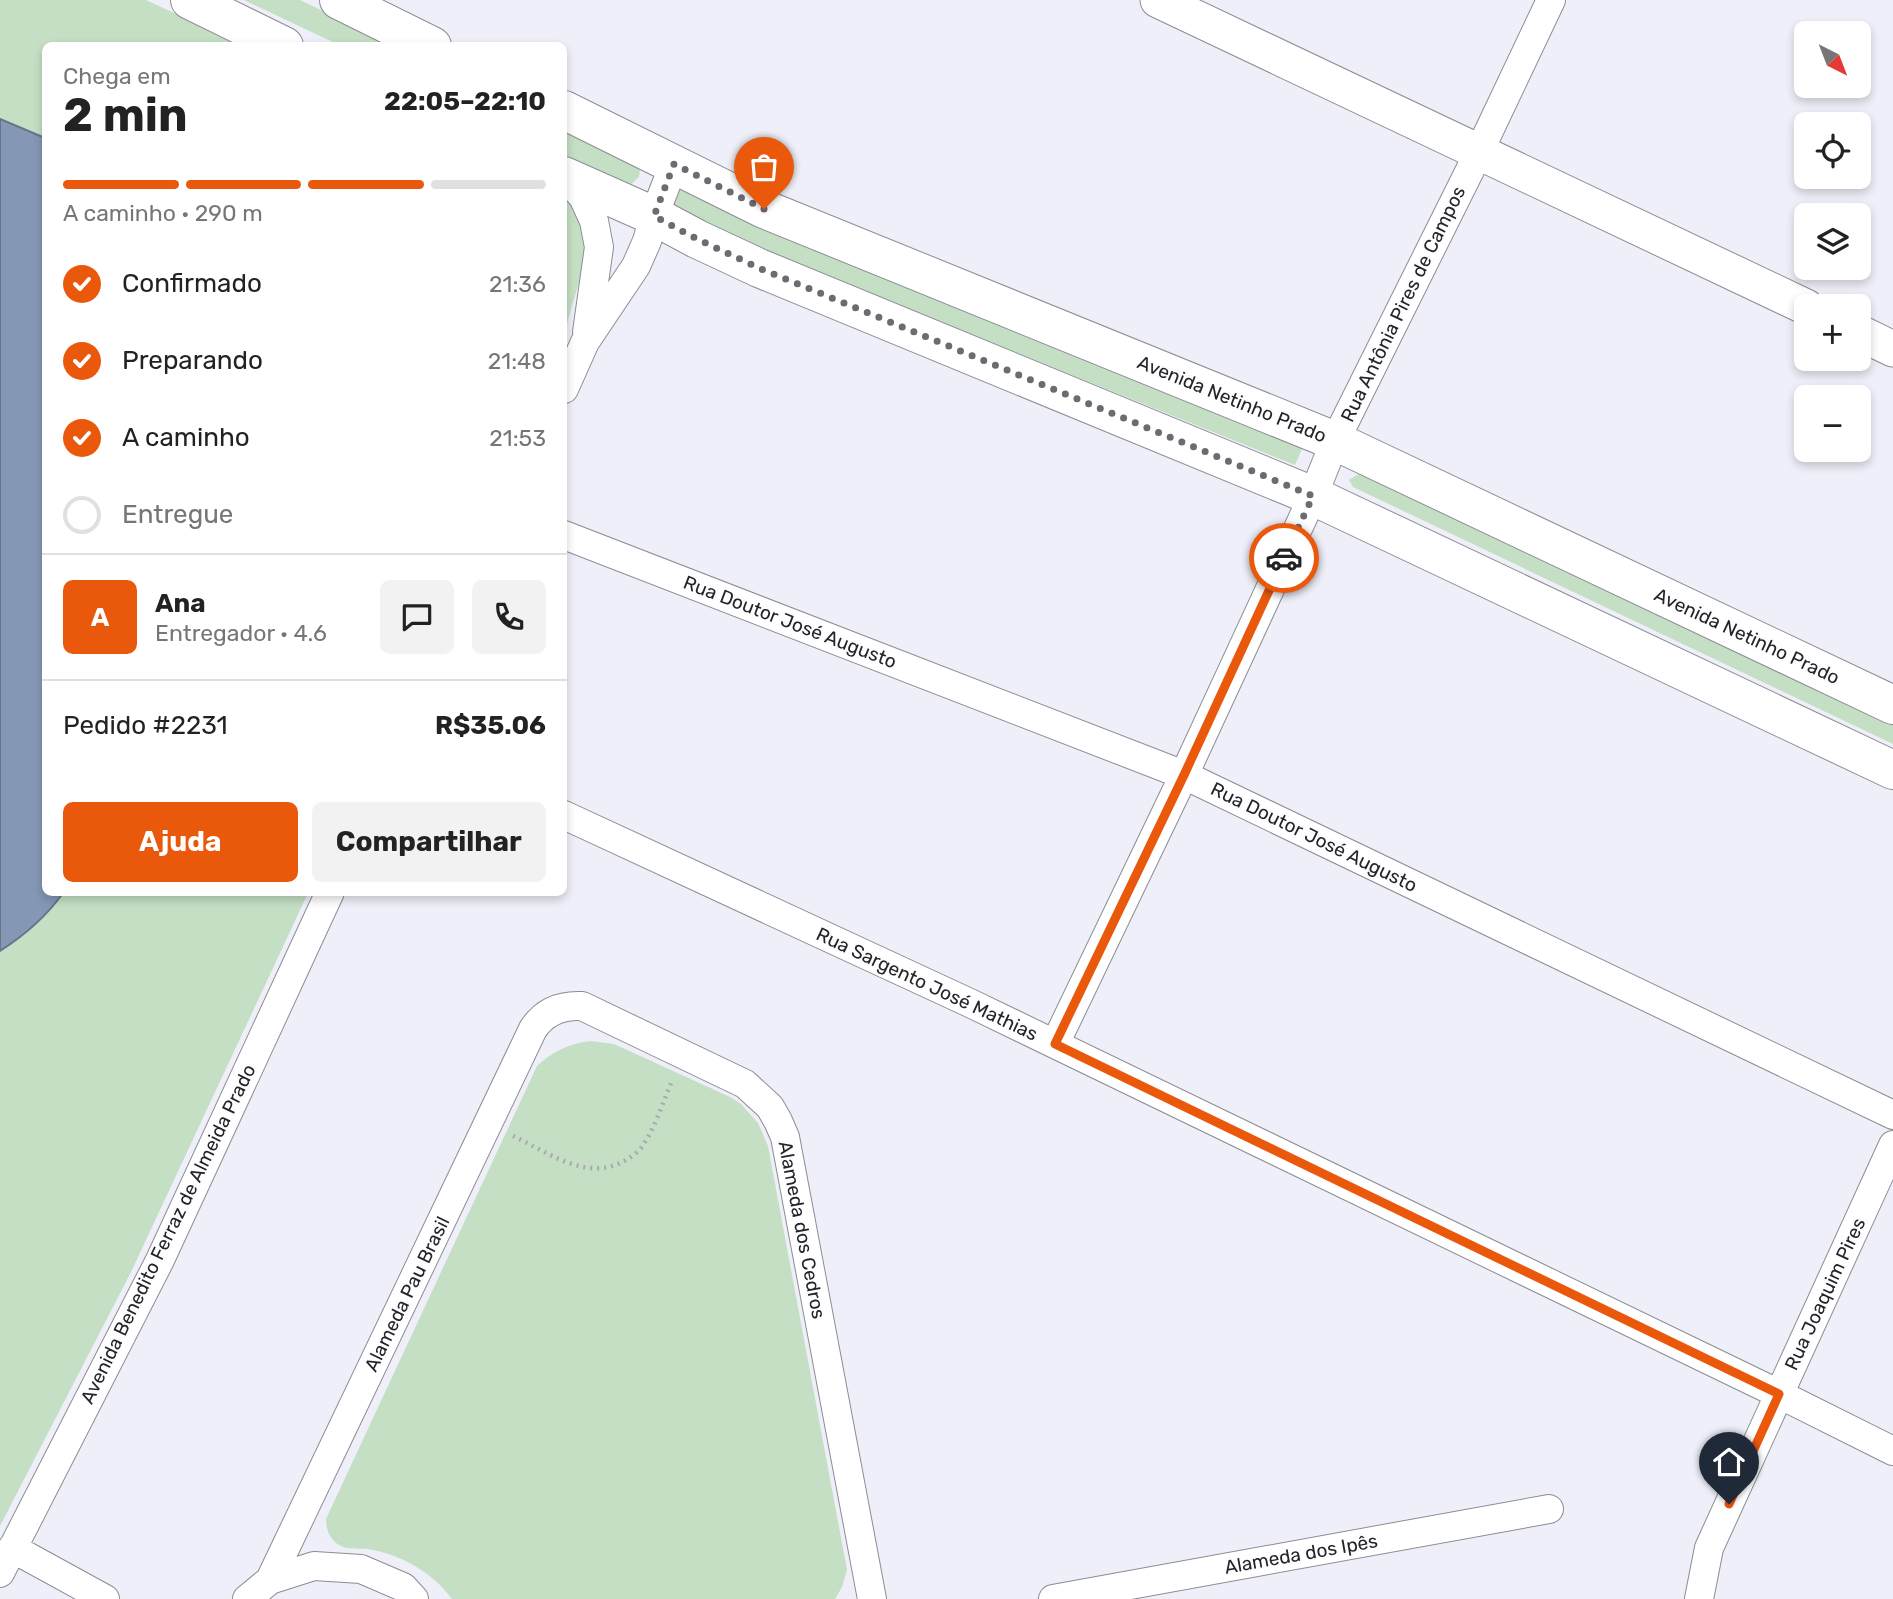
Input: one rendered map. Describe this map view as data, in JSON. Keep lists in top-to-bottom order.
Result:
{
  "streets": {
    "main road": ["Avenida Netinho Prado"],
    "street": [
      "Rua Antônia Pires de Campos",
      "Rua Doutor José Augusto",
      "Rua Sargento José Mathias",
      "Alameda dos Cedros",
      "Avenida Benedito Ferraz de Almeida Prado",
      "Alameda Pau Brasil",
      "Rua Joaquim Pires",
      "Alameda dos Ipês"
    ]
  },
  "crossings": [
    ["Rua Antônia Pires de Campos", "Avenida Netinho Prado"],
    ["Rua Antônia Pires de Campos", "Rua Doutor José Augusto"],
    ["Rua Antônia Pires de Campos", "Rua Sargento José Mathias"],
    ["Rua Sargento José Mathias", "Rua Joaquim Pires"],
    ["Alameda dos Cedros", "Alameda Pau Brasil"]
  ],
  "north": "bottom right",
  "page": {
    "map_buttons": ["+", "−"],
    "heading": ["2 min", "Chega em", "22:05–22:10"],
    "panel": [
      "Ana",
      "Entregador · 4.6",
      "Pedido #2231",
      "R$35.06"
    ],
    "bar": "A caminho · 290 m",
    "list": [
      ["Confirmado", "21:36"],
      ["Preparando", "21:48"],
      ["A caminho", "21:53"],
      "Entregue"
    ],
    "round": "A",
    "buttons": ["Ajuda", "Compartilhar"]
  }
}
